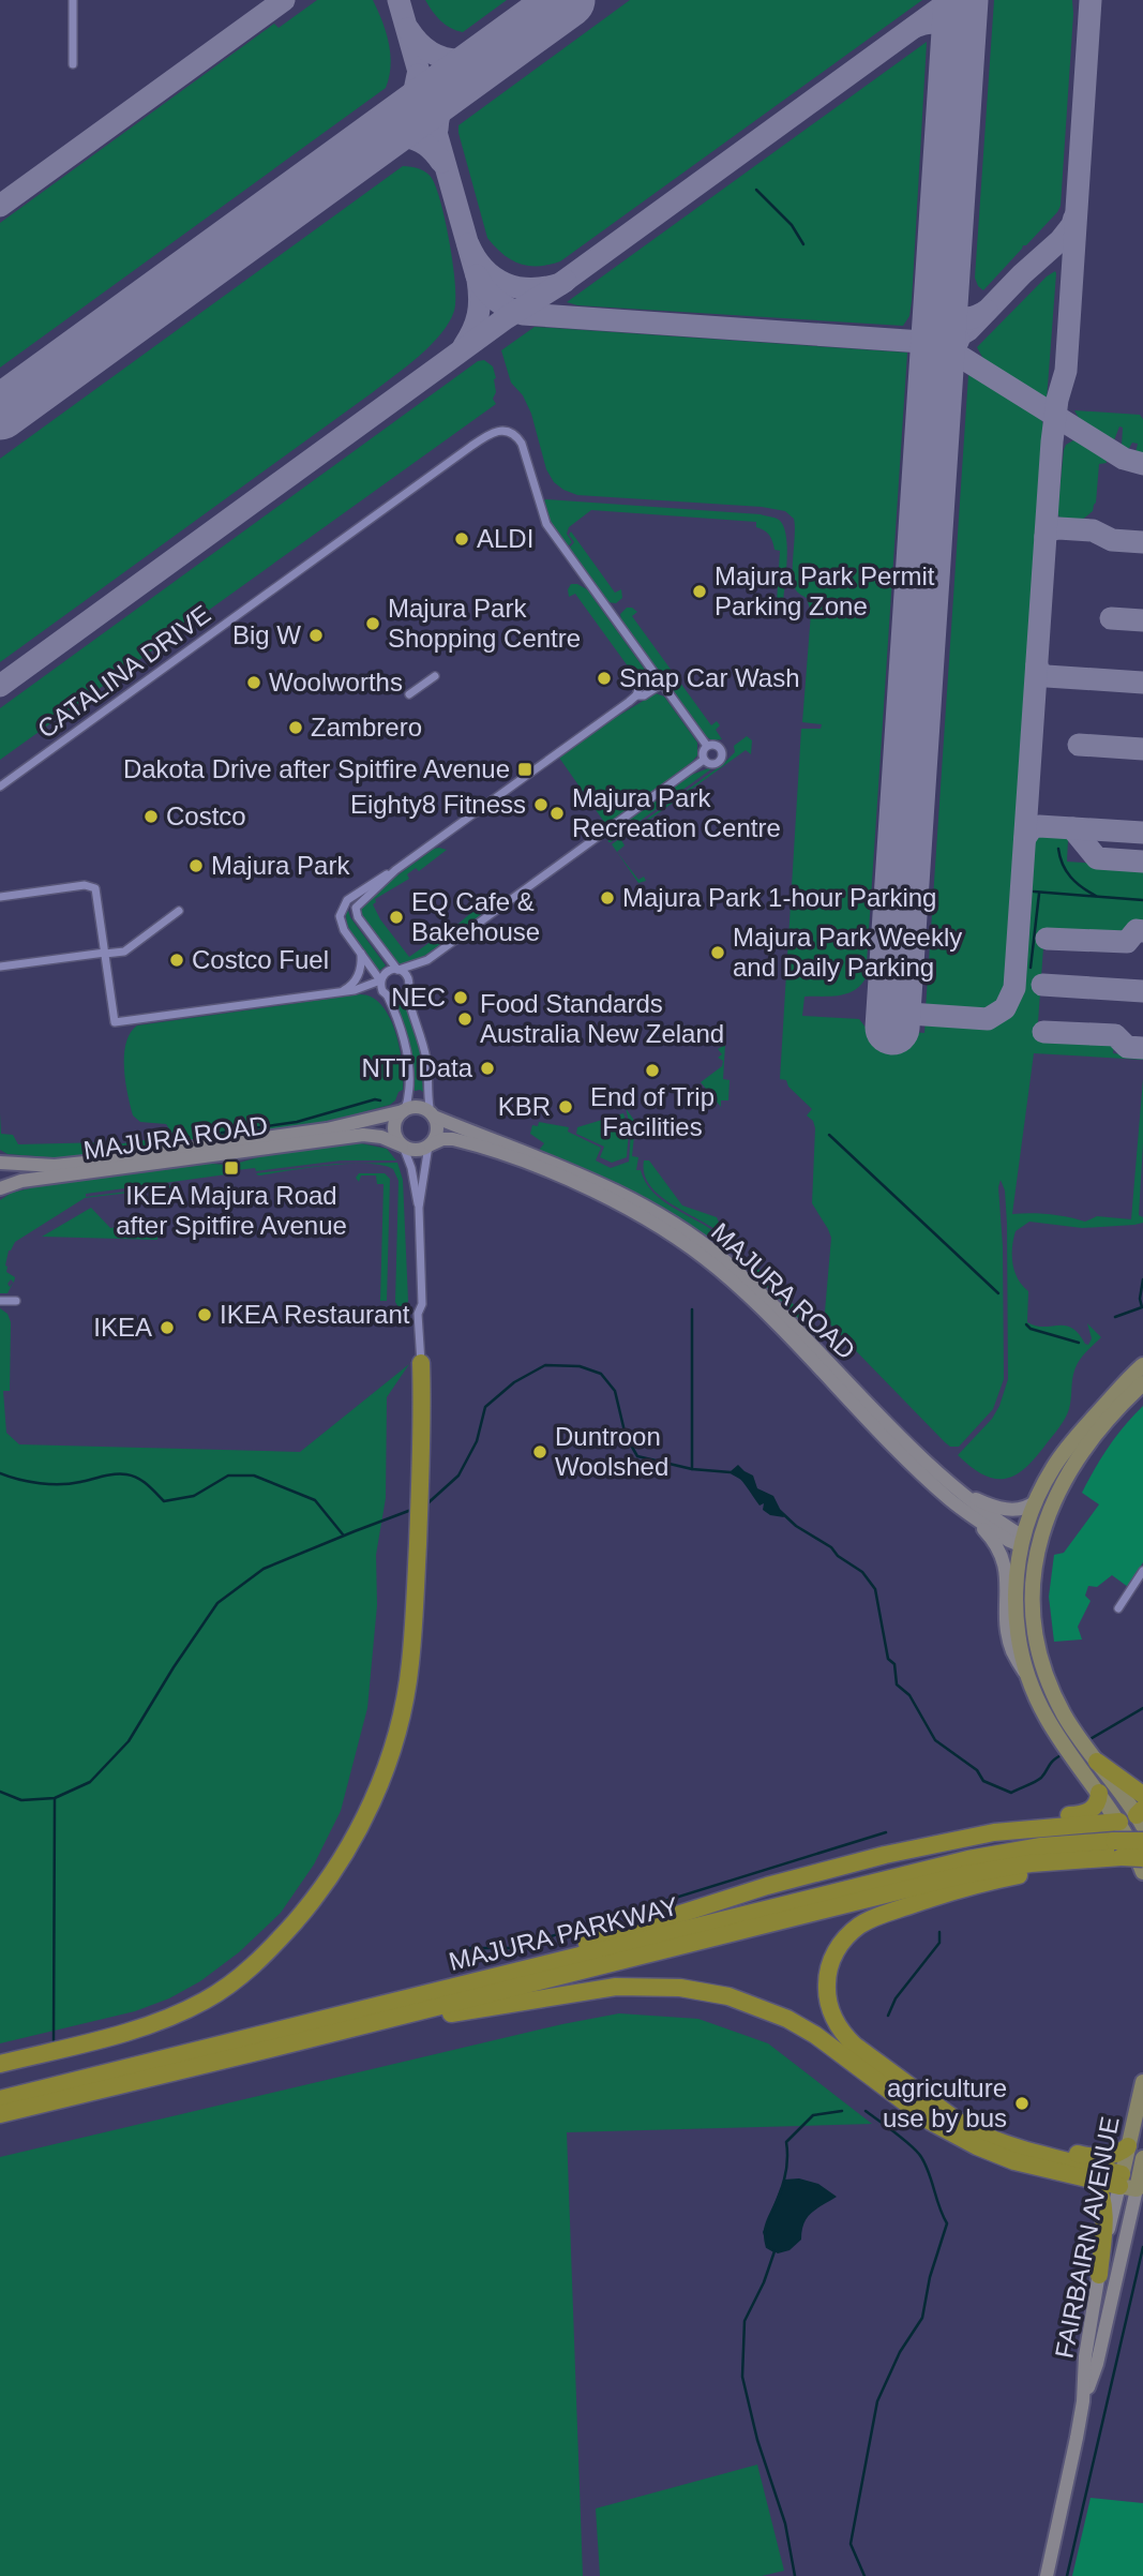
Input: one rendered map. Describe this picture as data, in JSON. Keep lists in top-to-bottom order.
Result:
{
  "streets": {
    "highway": ["MAJURA PARKWAY"],
    "main road": ["MAJURA ROAD", "FAIRBAIRN AVENUE"],
    "street": ["CATALINA DRIVE"]
  },
  "places": {
    "other": [
      "ALDI",
      "Majura Park Permit Parking Zone",
      "Majura Park Shopping Centre",
      "Big W",
      "Snap Car Wash",
      "Woolworths",
      "Zambrero",
      "Eighty8 Fitness",
      "Majura Park Recreation Centre",
      "Costco",
      "Majura Park",
      "Majura Park 1-hour Parking",
      "EQ Cafe & Bakehouse",
      "Majura Park Weekly and Daily Parking",
      "Costco Fuel",
      "NEC",
      "Food Standards Australia New Zeland",
      "NTT Data",
      "End of Trip Facilities",
      "KBR",
      "IKEA Restaurant",
      "IKEA",
      "Duntroon Woolshed",
      "agriculture use by bus"
    ],
    "transit": ["Dakota Drive after Spitfire Avenue", "IKEA Majura Road after Spitfire Avenue"]
  }
}
